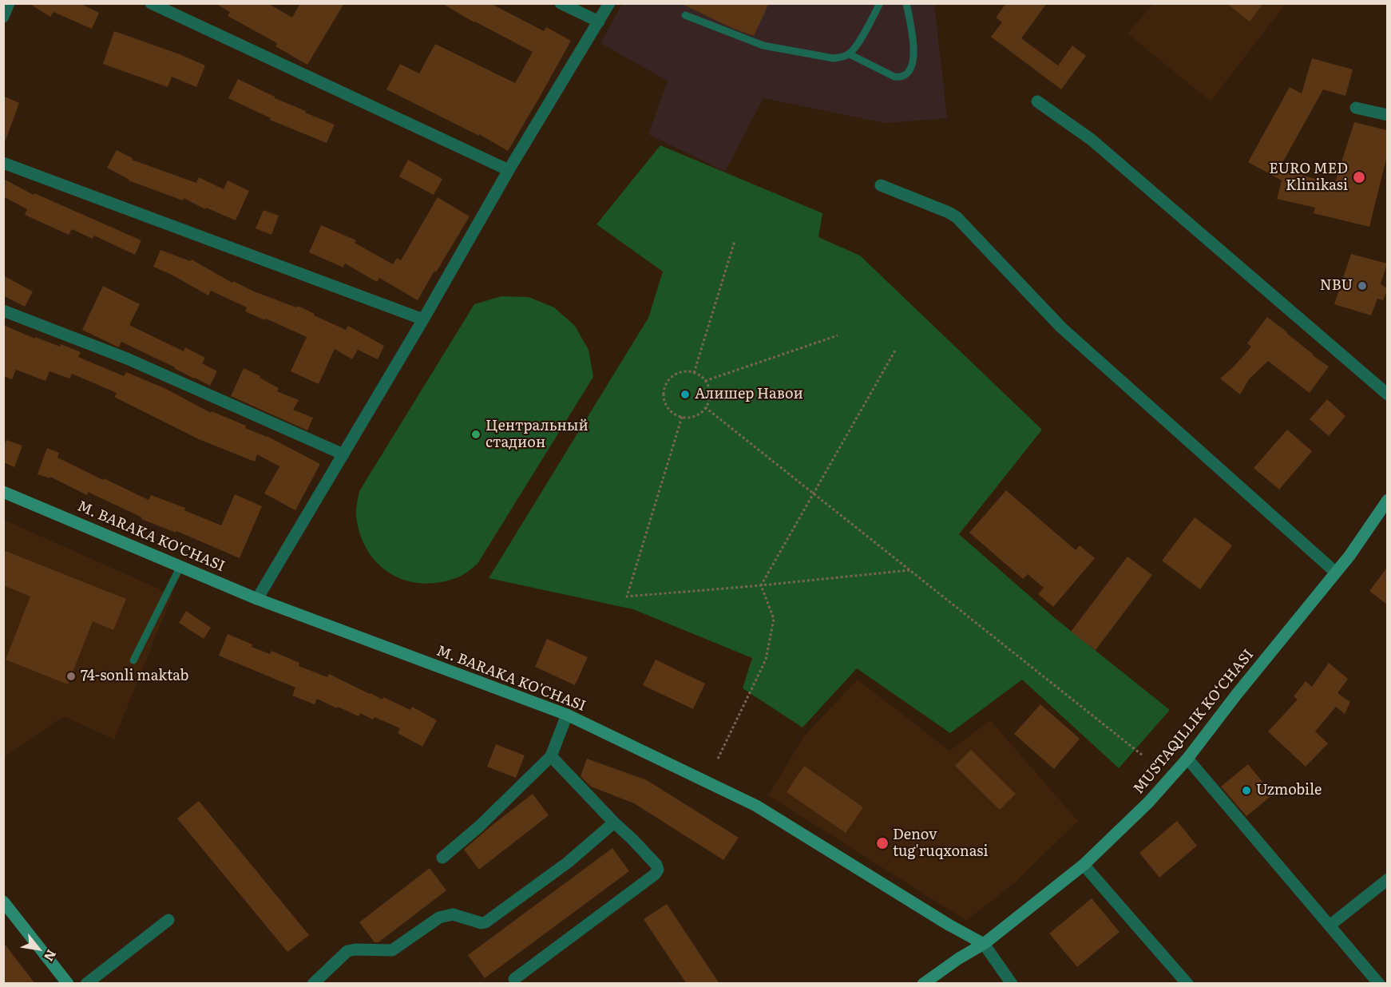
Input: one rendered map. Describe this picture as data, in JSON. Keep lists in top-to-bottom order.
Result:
{
  "streets": {
    "street": ["M. BARAKA KO'CHASI", "MUSTAQILLIK KO‘CHASI"]
  },
  "crossings": [
    ["M. BARAKA KO'CHASI", "MUSTAQILLIK KO‘CHASI"]
  ],
  "places": [
    "EURO MED Klinikasi",
    "NBU",
    "Алишер Навои",
    "Центральный стадион",
    "74-sonli maktab",
    "Uzmobile",
    "Denov tug'ruqxonasi"
  ],
  "north": "bottom right"
}
